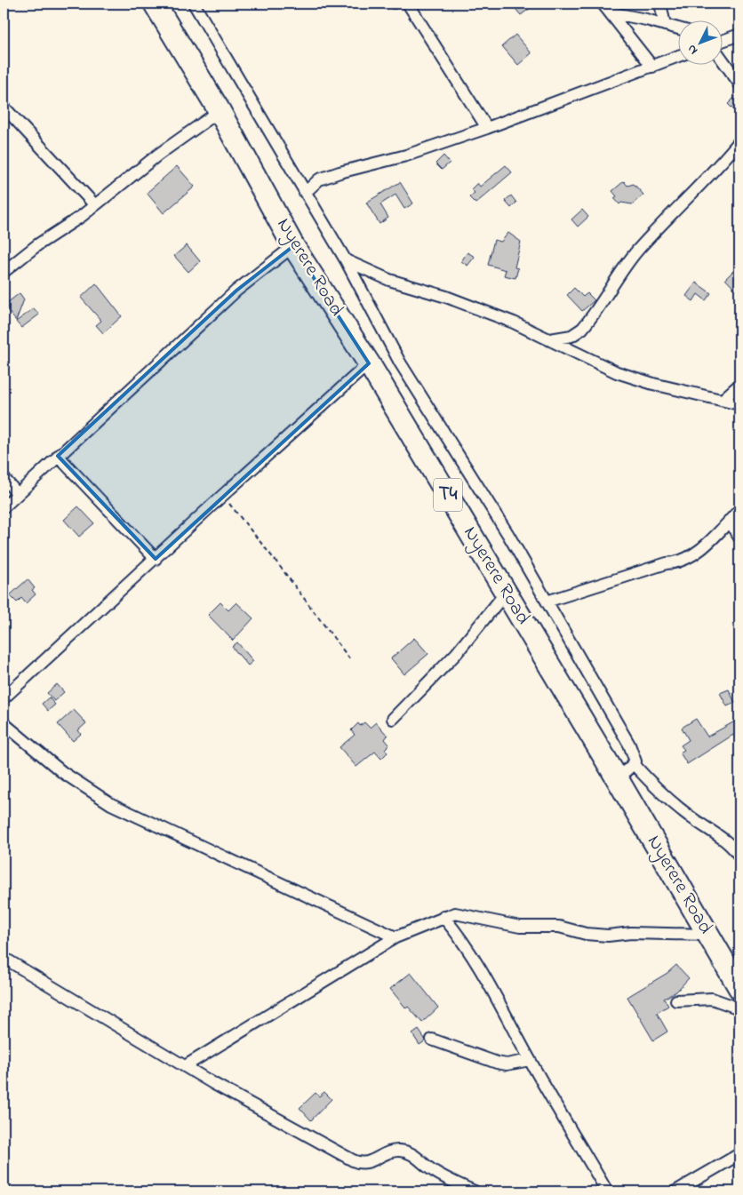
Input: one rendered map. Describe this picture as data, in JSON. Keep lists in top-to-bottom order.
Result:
{
  "streets": {
    "highway": ["Nyerere Road", "T4"]
  },
  "north": "bottom left"
}
